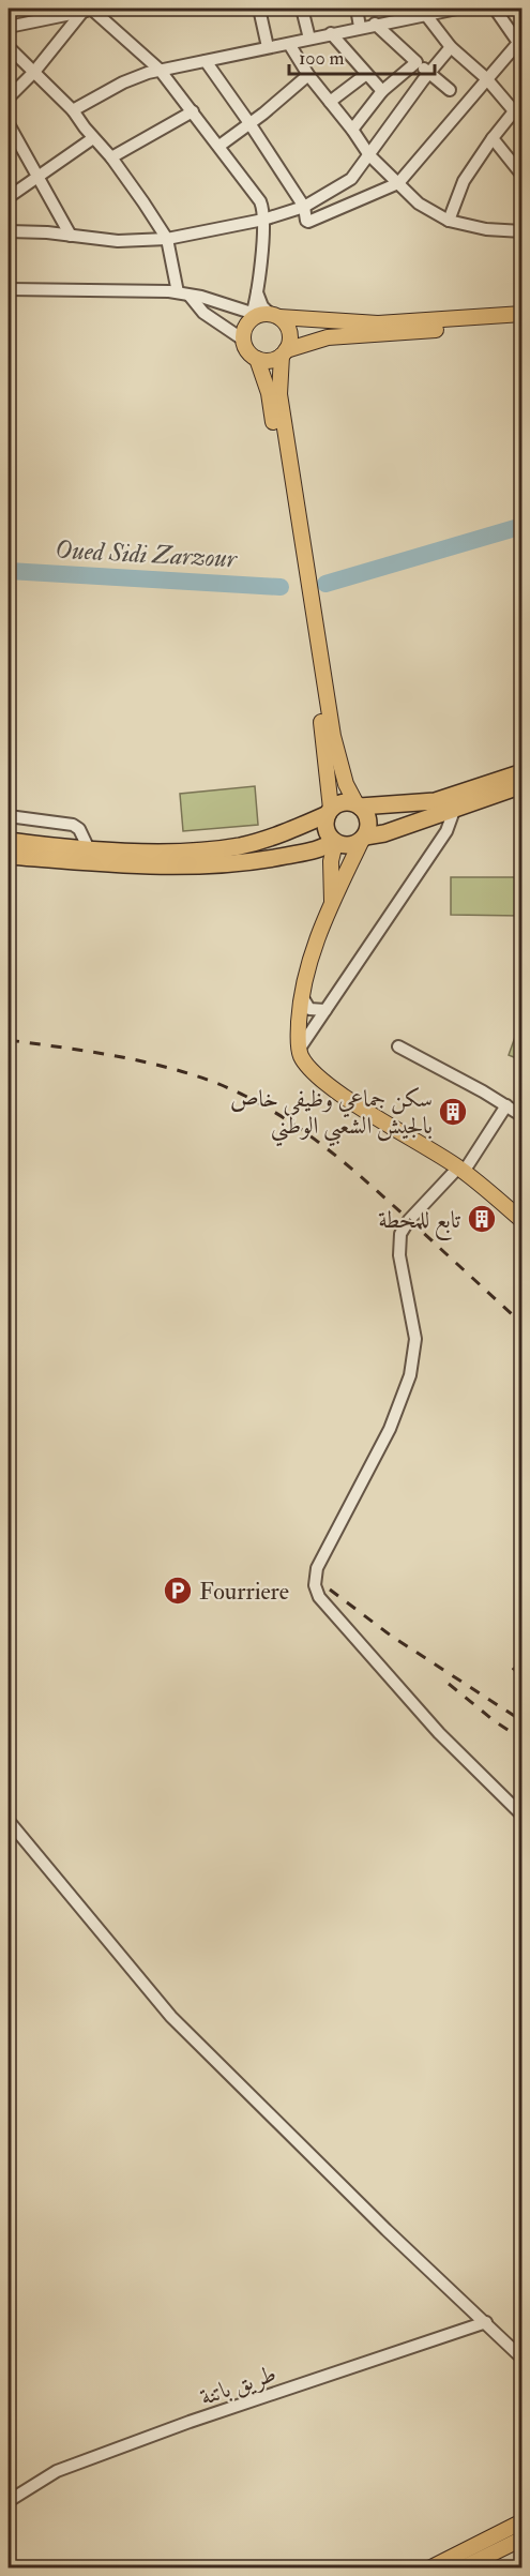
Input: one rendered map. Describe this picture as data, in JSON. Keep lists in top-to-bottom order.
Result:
{
  "streets": {
    "street": ["طريق باتنة"]
  },
  "water": ["Oued Sidi Zarzour"],
  "places": {
    "building": ["سكن جماعي وظيفي خاص بالجيش الشعبي الوطني", "تابع للمحطة"],
    "parking": ["Fourriere"]
  },
  "scale_bar": "100 m"
}
